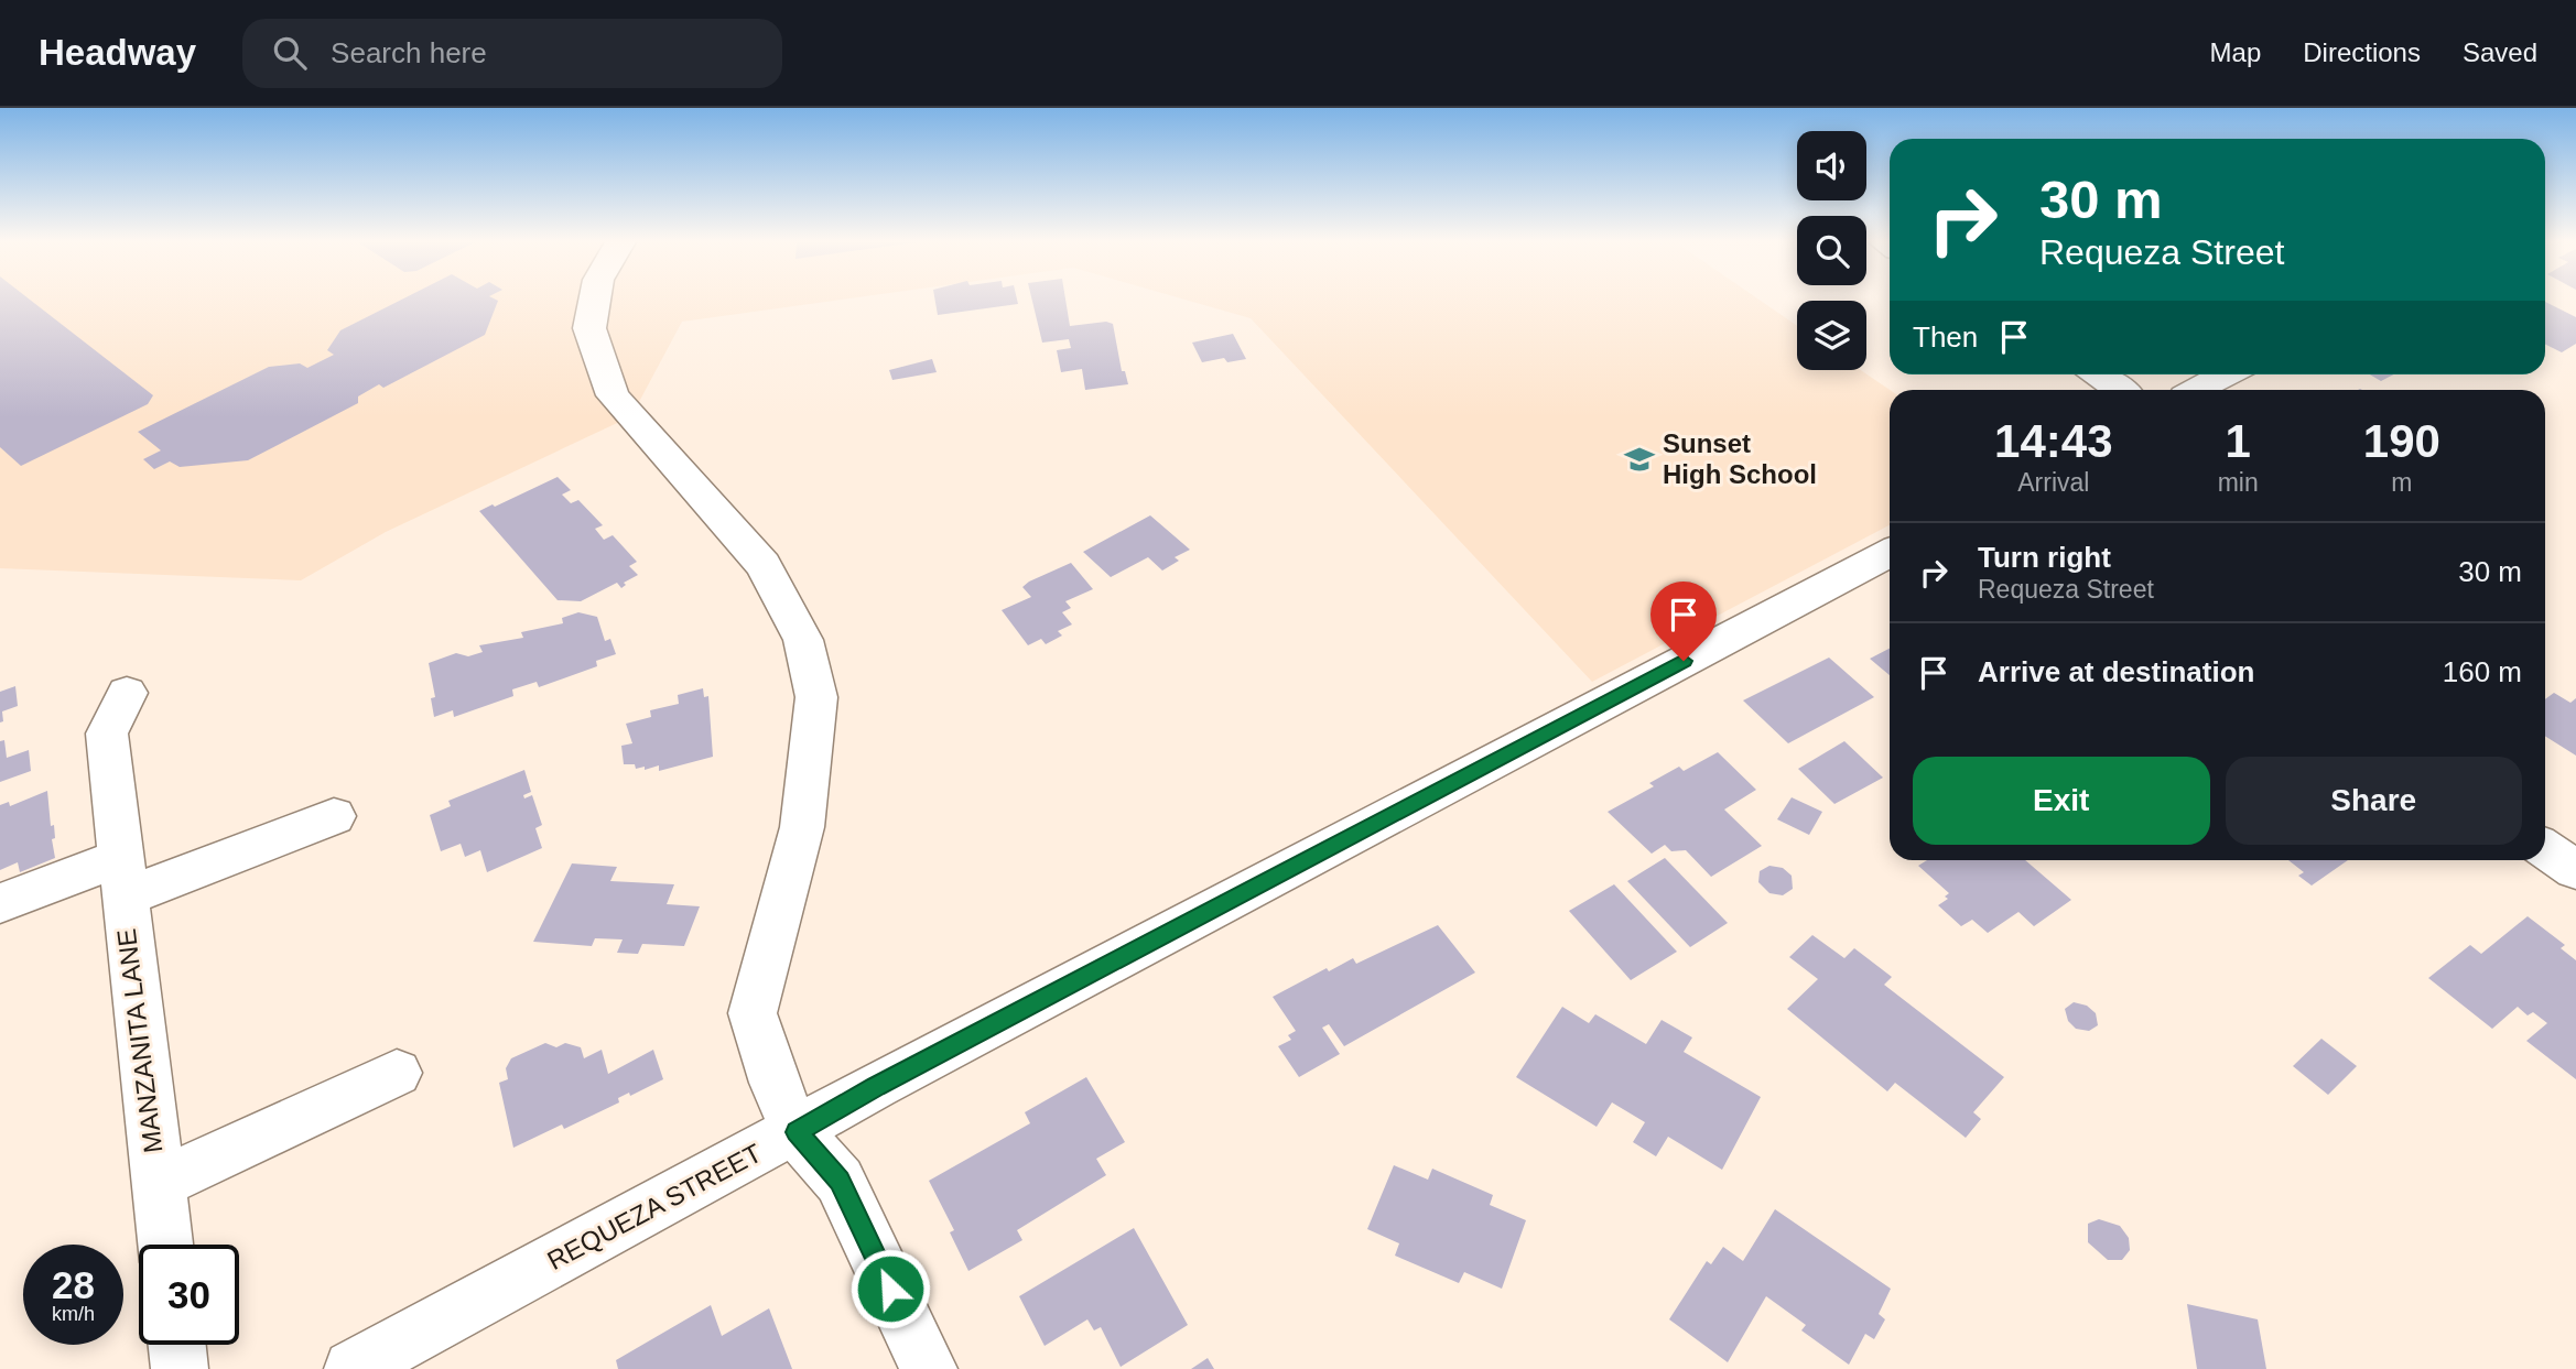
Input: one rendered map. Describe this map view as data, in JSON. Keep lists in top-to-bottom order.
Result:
{
  "streets": {
    "street": ["MANZANITA LANE", "REQUEZA STREET"]
  },
  "places": {
    "school or university": ["Sunset High School"]
  },
  "page": {
    "header": "Headway",
    "search": "Search here",
    "nav": ["Map", "Directions", "Saved"],
    "turn": ["30 m", "Requeza Street"],
    "then": "Then",
    "eta": [
      "14:43",
      "Arrival",
      "1",
      "min",
      "190",
      "m"
    ],
    "list": [
      {
        "name": "Turn right",
        "note": "Requeza Street",
        "value": "30 m"
      },
      {
        "name": "Arrive at destination",
        "value": "160 m"
      }
    ],
    "buttons": ["Exit", "Share"],
    "speed": "28 km/h",
    "limit": "30"
  }
}
